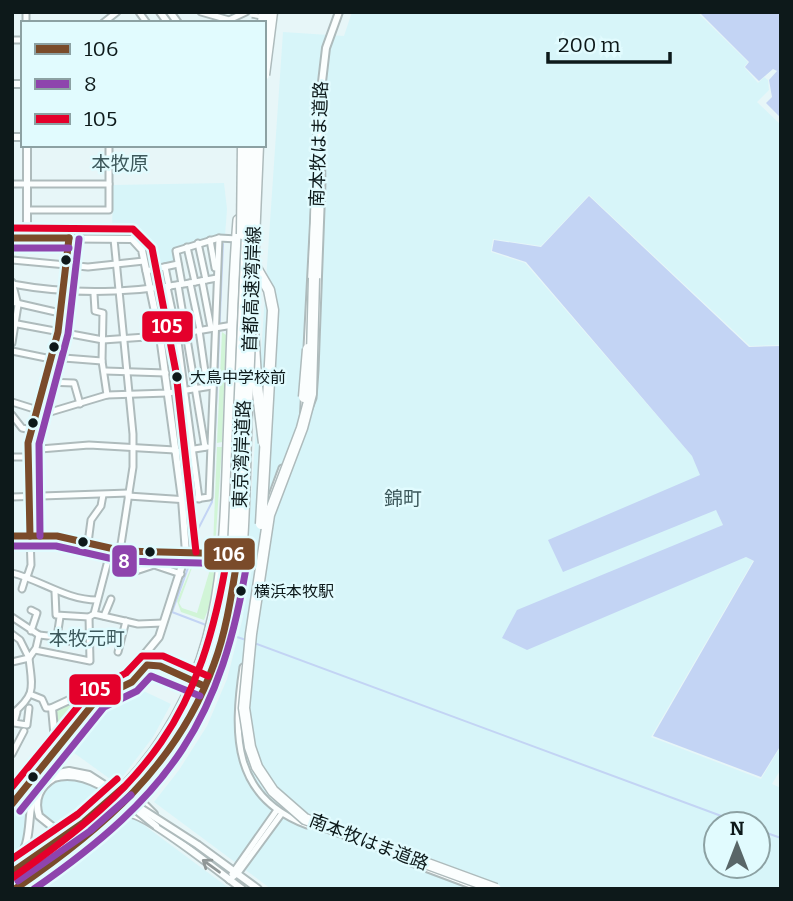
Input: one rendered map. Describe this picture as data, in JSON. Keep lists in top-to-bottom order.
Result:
{
  "streets": {
    "highway": ["南本牧はま道路", "首都高速湾岸線", "東京湾岸道路"]
  },
  "crossings": [
    ["首都高速湾岸線", "東京湾岸道路"]
  ],
  "districts": ["本牧原", "錦町", "本牧元町"],
  "places": ["大鳥中学校前", "横浜本牧駅"],
  "lines": ["transit line 105", "transit line 106", "transit line 8"],
  "legend": ["106", "8", "105"],
  "scale_bar": "200 m",
  "north": "top"
}
